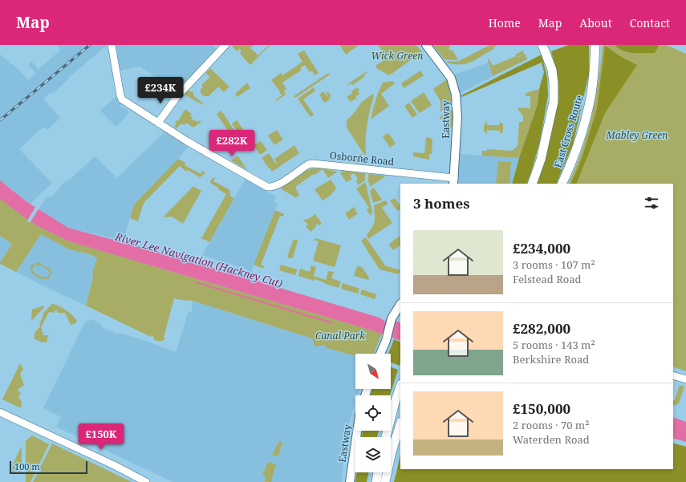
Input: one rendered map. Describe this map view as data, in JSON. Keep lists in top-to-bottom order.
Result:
{
  "streets": {
    "highway": ["East Cross Route"],
    "main road": ["Eastway"],
    "street": ["Osborne Road"]
  },
  "crossings": [
    ["Eastway", "Osborne Road"]
  ],
  "water": ["River Lee Navigation (Hackney Cut)"],
  "parks": ["Wick Green", "Mabley Green", "Canal Park"],
  "scale_bar": "100 m",
  "north": "bottom right",
  "page": {
    "header": "Map",
    "nav": [
      "Home",
      "Map",
      "About",
      "Contact"
    ],
    "price": ["£234K", "£282K", "£150K"],
    "heading": "3 homes",
    "list": [
      {
        "name": "£234,000",
        "note": "3 rooms · 107 m² · Felstead Road"
      },
      {
        "name": "£282,000",
        "note": "5 rooms · 143 m² · Berkshire Road"
      },
      {
        "name": "£150,000",
        "note": "2 rooms · 70 m² · Waterden Road"
      }
    ],
    "scale": "100 m"
  }
}
